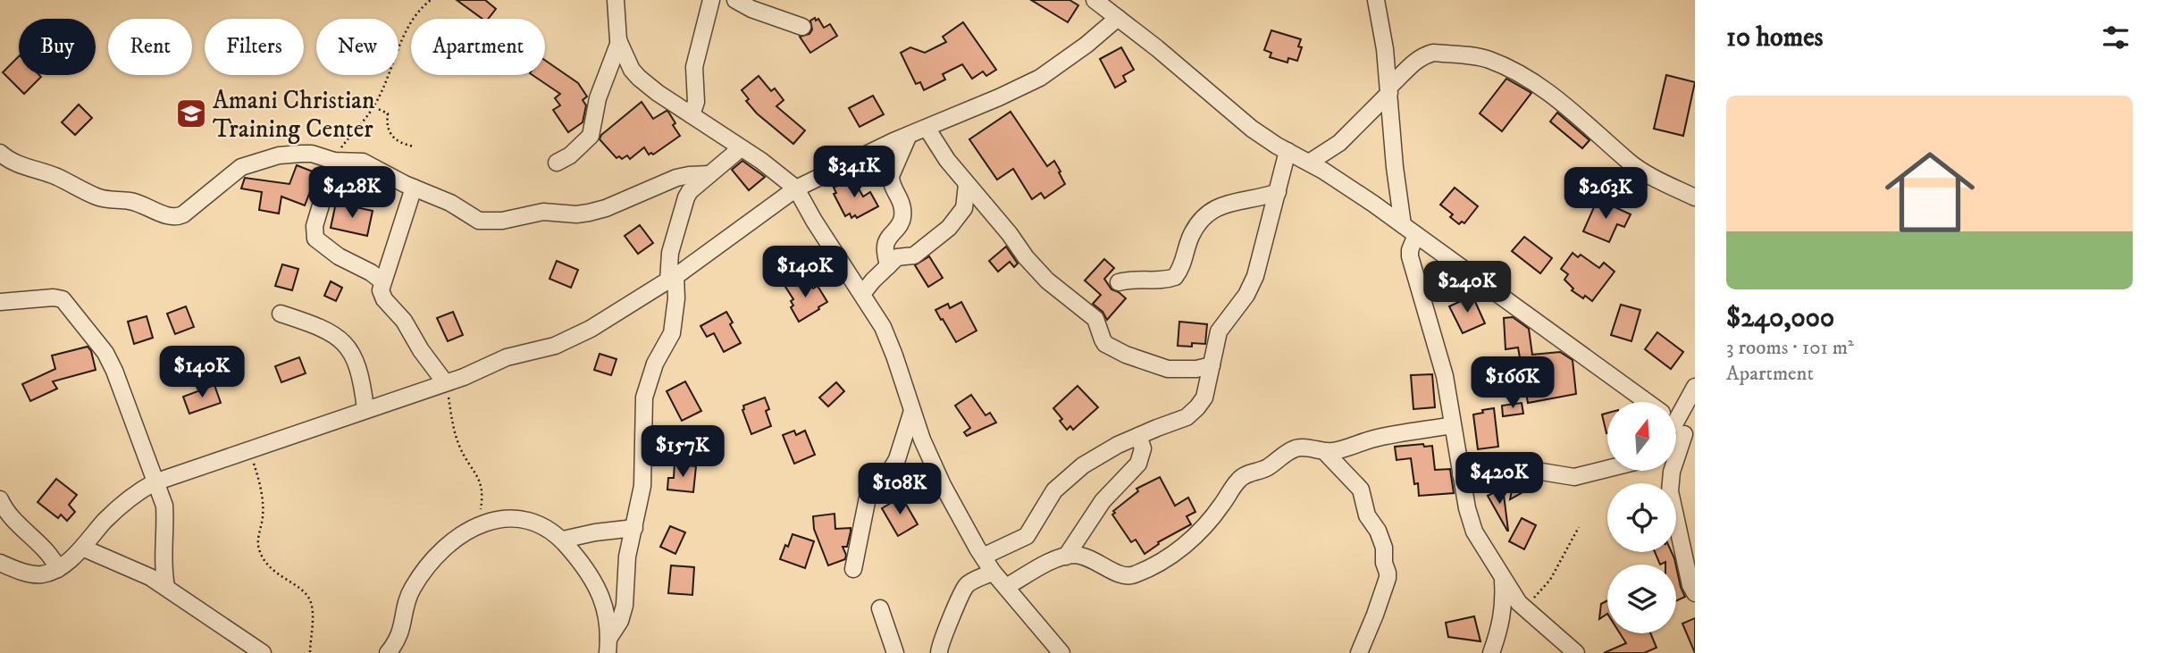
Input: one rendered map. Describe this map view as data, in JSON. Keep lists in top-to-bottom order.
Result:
{
  "places": {
    "school or university": ["Amani Christian Training Center"]
  },
  "north": "top",
  "page": {
    "heading": "10 homes",
    "chip": [
      "Buy",
      "Rent",
      "Filters",
      "New",
      "Apartment"
    ],
    "list": [
      {
        "name": "$240,000",
        "note": "3 rooms · 101 m² · Apartment"
      }
    ],
    "price": [
      "$341K",
      "$428K",
      "$263K",
      "$140K",
      "$240K",
      "$140K",
      "$166K",
      "$157K",
      "$420K",
      "$108K"
    ]
  }
}
